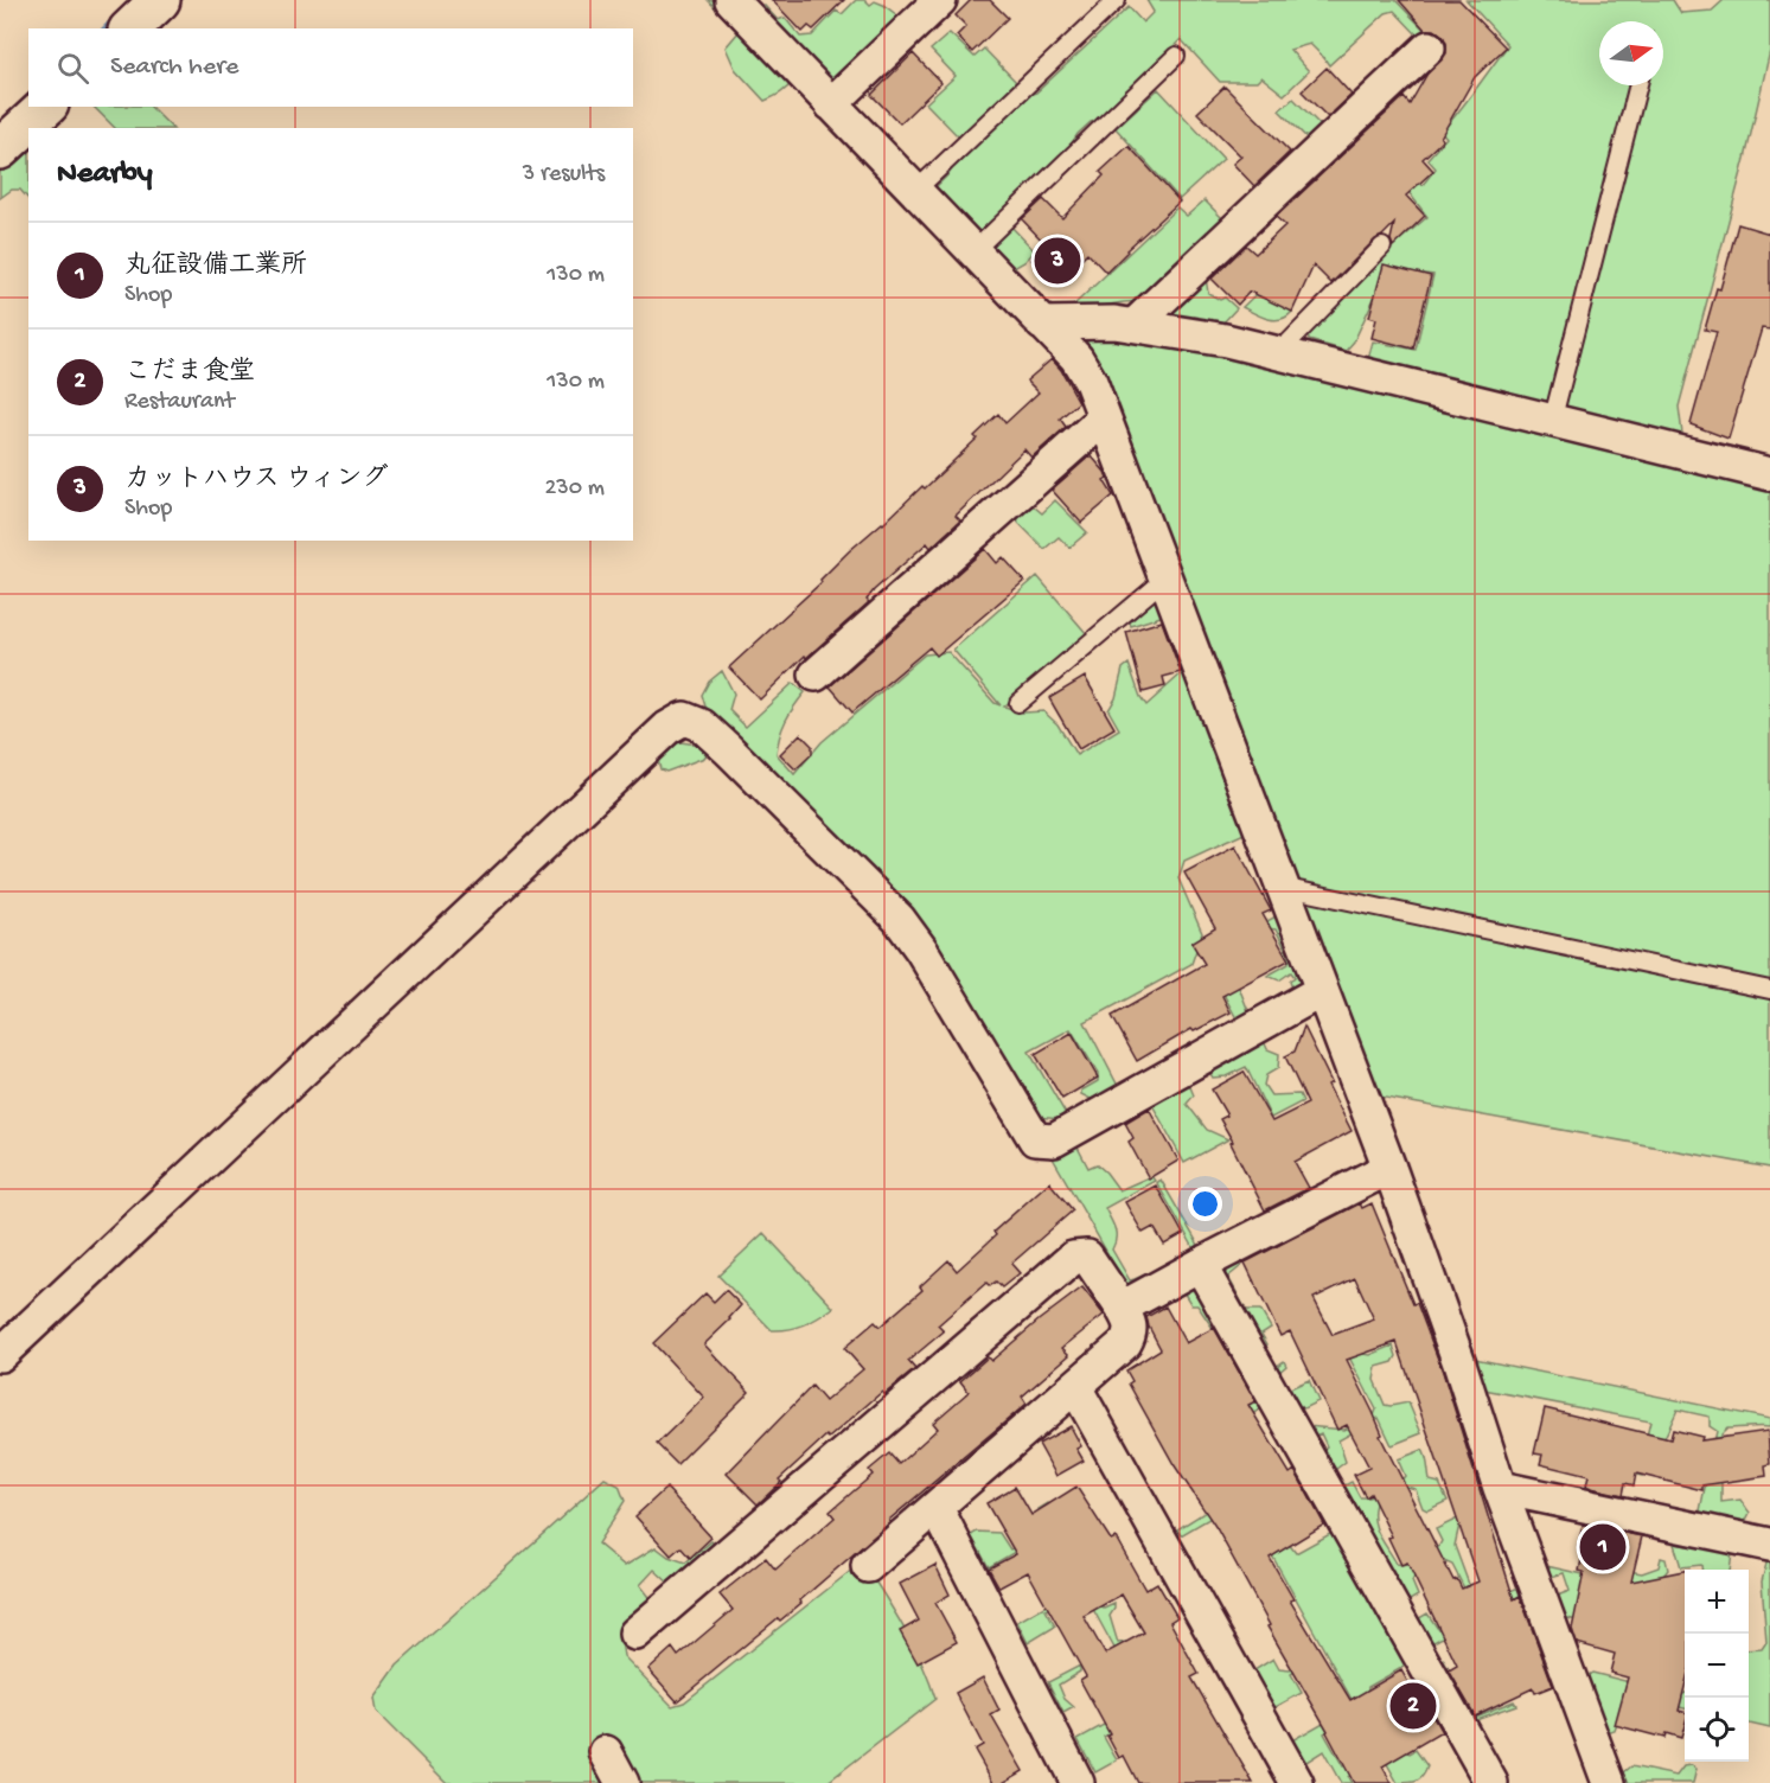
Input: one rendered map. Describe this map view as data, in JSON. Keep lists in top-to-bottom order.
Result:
{
  "north": "right",
  "page": {
    "search": "Search here",
    "heading": ["Nearby", "3 results"],
    "list": [
      {
        "mark": "1",
        "name": "丸征設備工業所",
        "note": "Shop",
        "value": "130 m"
      },
      {
        "mark": "2",
        "name": "こだま食堂",
        "note": "Restaurant",
        "value": "130 m"
      },
      {
        "mark": "3",
        "name": "カットハウス ウィング",
        "note": "Shop",
        "value": "230 m"
      }
    ],
    "pins": ["3", "1", "2"],
    "map_buttons": ["+", "−"]
  }
}
